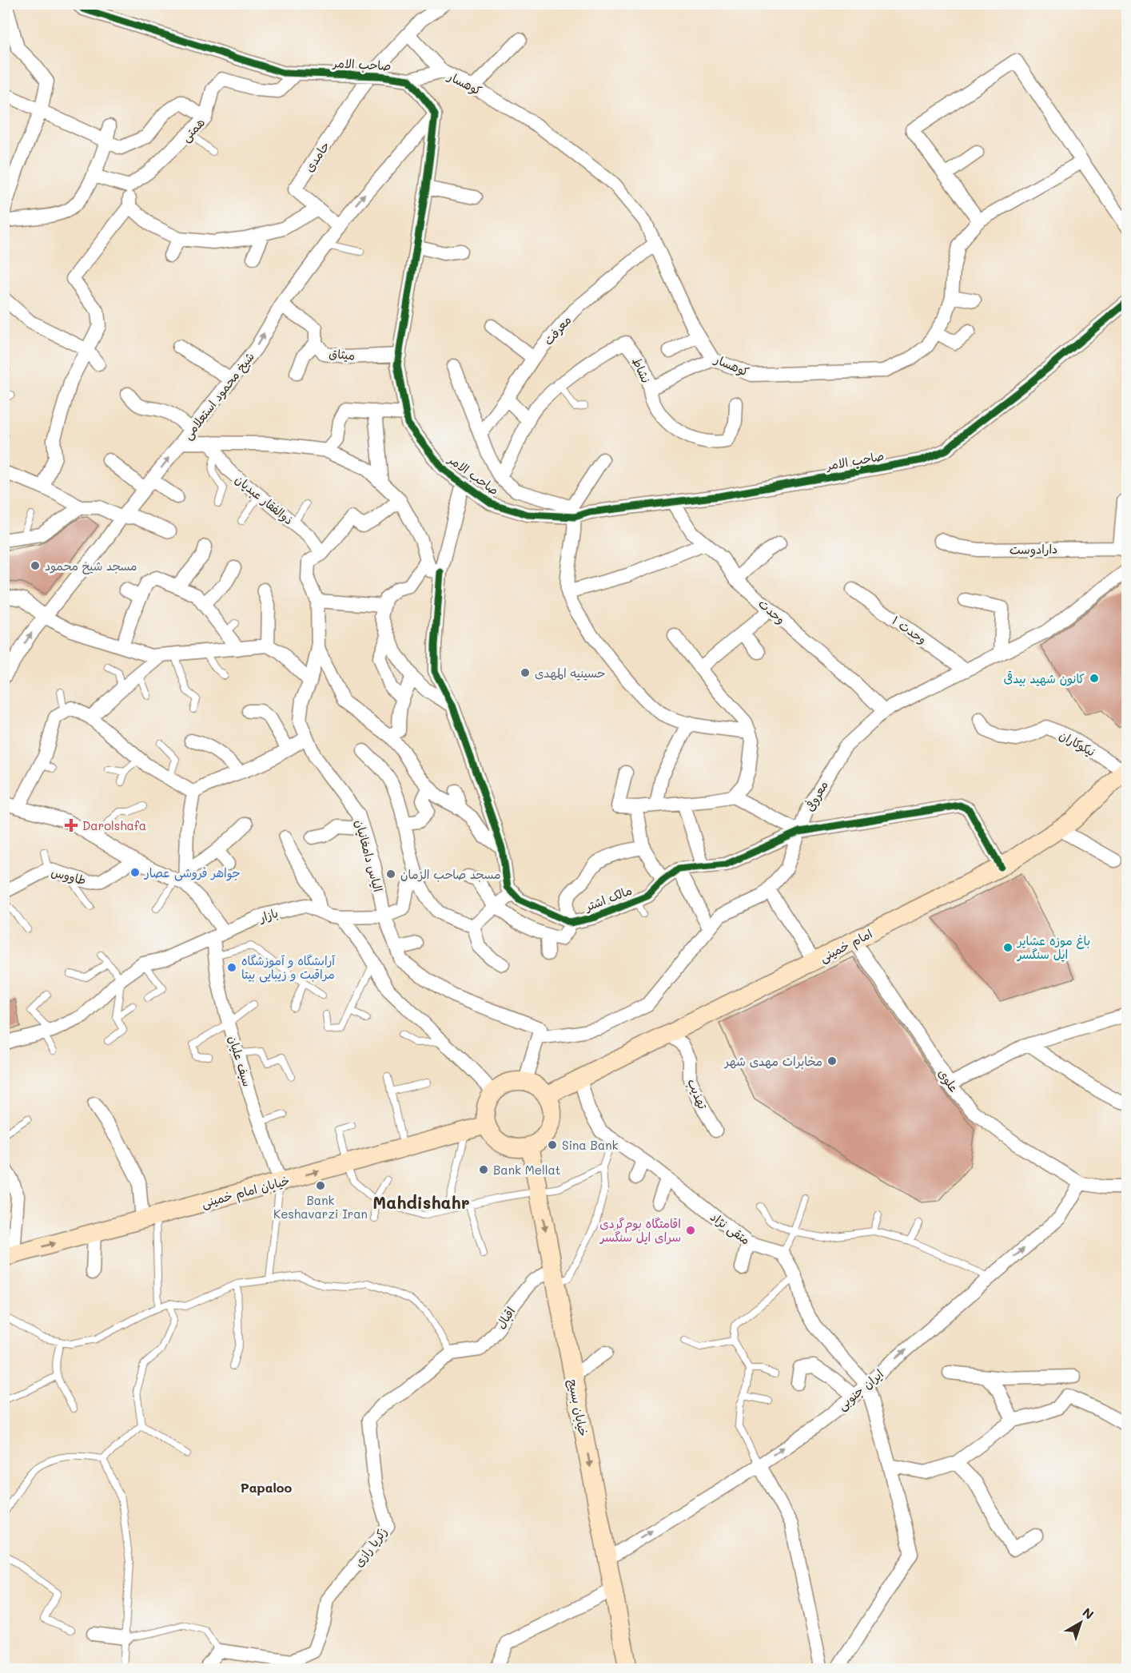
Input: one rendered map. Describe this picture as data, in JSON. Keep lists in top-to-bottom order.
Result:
{
  "streets": {
    "street": [
      "صاحب الامر",
      "کوهسار",
      "همتی",
      "حامدی",
      "معرفت",
      "میثاق",
      "نشاط",
      "شیخ محمود استعلامی",
      "ذوالفقار عبدیان",
      "دارادوست",
      "وحدت",
      "وحدت ۱",
      "نیکوکاران",
      "معروفی",
      "الیاس دامغانیان",
      "طاووس",
      "مالک اشتر",
      "بازار",
      "امام خمینی",
      "سیف علیان",
      "علوی",
      "تهذیب",
      "خیابان امام خمینی",
      "متقی نژاد",
      "اقبال",
      "ایران جنوبی",
      "خیابان بسیج",
      "زکریا رازی"
    ]
  },
  "crossings": [
    ["صاحب الامر", "کوهسار"],
    ["صاحب الامر", "همتی"],
    ["صاحب الامر", "حامدی"],
    ["صاحب الامر", "میثاق"],
    ["صاحب الامر", "شیخ محمود استعلامی"],
    ["صاحب الامر", "وحدت"],
    ["کوهسار", "معرفت"],
    ["حامدی", "شیخ محمود استعلامی"],
    ["میثاق", "شیخ محمود استعلامی"],
    ["ذوالفقار عبدیان", "الیاس دامغانیان"],
    ["وحدت", "معروفی"],
    ["وحدت ۱", "معروفی"],
    ["نیکوکاران", "امام خمینی"],
    ["معروفی", "الیاس دامغانیان"],
    ["الیاس دامغانیان", "بازار"],
    ["بازار", "سیف علیان"],
    ["امام خمینی", "علوی"],
    ["امام خمینی", "تهذیب"],
    ["امام خمینی", "خیابان امام خمینی"],
    ["امام خمینی", "متقی نژاد"],
    ["امام خمینی", "خیابان بسیج"],
    ["سیف علیان", "خیابان امام خمینی"],
    ["علوی", "ایران جنوبی"],
    ["خیابان امام خمینی", "خیابان بسیج"],
    ["اقبال", "خیابان بسیج"],
    ["اقبال", "زکریا رازی"],
    ["ایران جنوبی", "خیابان بسیج"]
  ],
  "one_way": ["ایران جنوبی", "خیابان بسیج"],
  "districts": ["Mahdishahr", "Papaloo"],
  "places": {
    "other": [
      "مسجد شیخ محمود",
      "حسینیه المهدی",
      "کانون شهید بیدقی",
      "جواهر فروشی عصار",
      "مسجد صاحب الزمان",
      "باغ موزه عشایر ایل سنگسر",
      "آرایشگاه و آموزشگاه مراقبت و زیبایی بیتا",
      "مخابرات مهدی شهر",
      "Sina Bank",
      "Bank Mellat",
      "Bank Keshavarzi Iran",
      "اقامتگاه بوم‌گردی سرای ایل سنگسر"
    ],
    "health": ["Darolshafa"]
  },
  "north": "top right"
}
